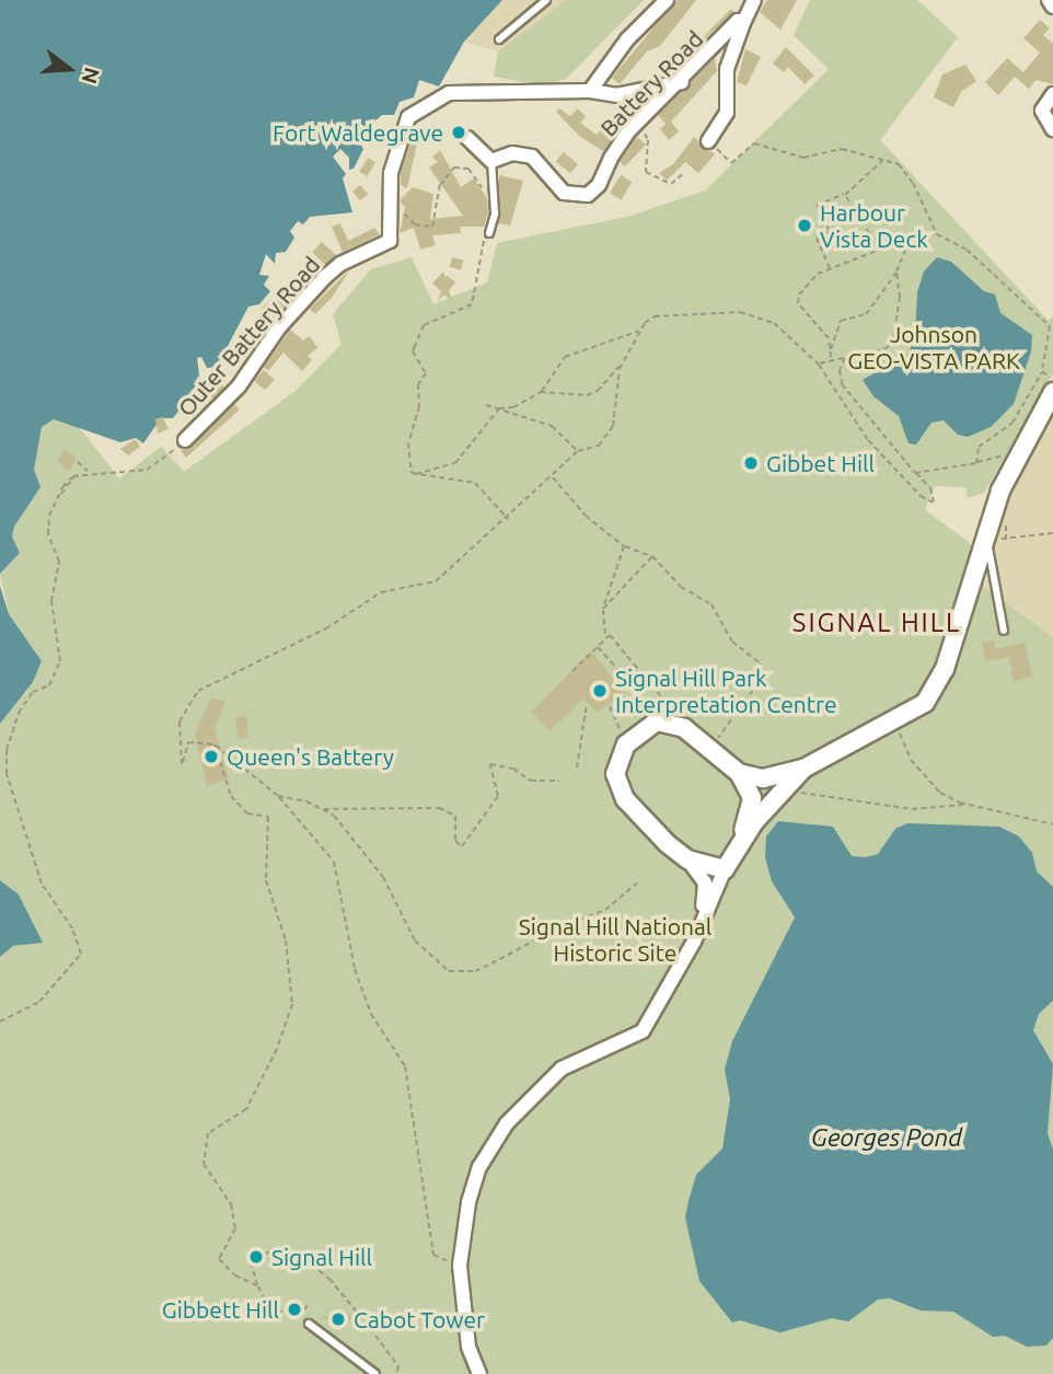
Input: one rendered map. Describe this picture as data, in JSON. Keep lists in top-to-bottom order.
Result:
{
  "streets": {
    "street": ["Battery Road", "Outer Battery Road"]
  },
  "crossings": [
    ["Battery Road", "Outer Battery Road"]
  ],
  "districts": ["SIGNAL HILL"],
  "water": ["Georges Pond"],
  "parks": ["Johnson GEO-VISTA PARK", "Signal Hill National Historic Site"],
  "places": [
    "Fort Waldegrave",
    "Harbour Vista Deck",
    "Gibbet Hill",
    "Signal Hill Park Interpretation Centre",
    "Queen's Battery",
    "Signal Hill",
    "Gibbett Hill",
    "Cabot Tower"
  ],
  "north": "right"
}
